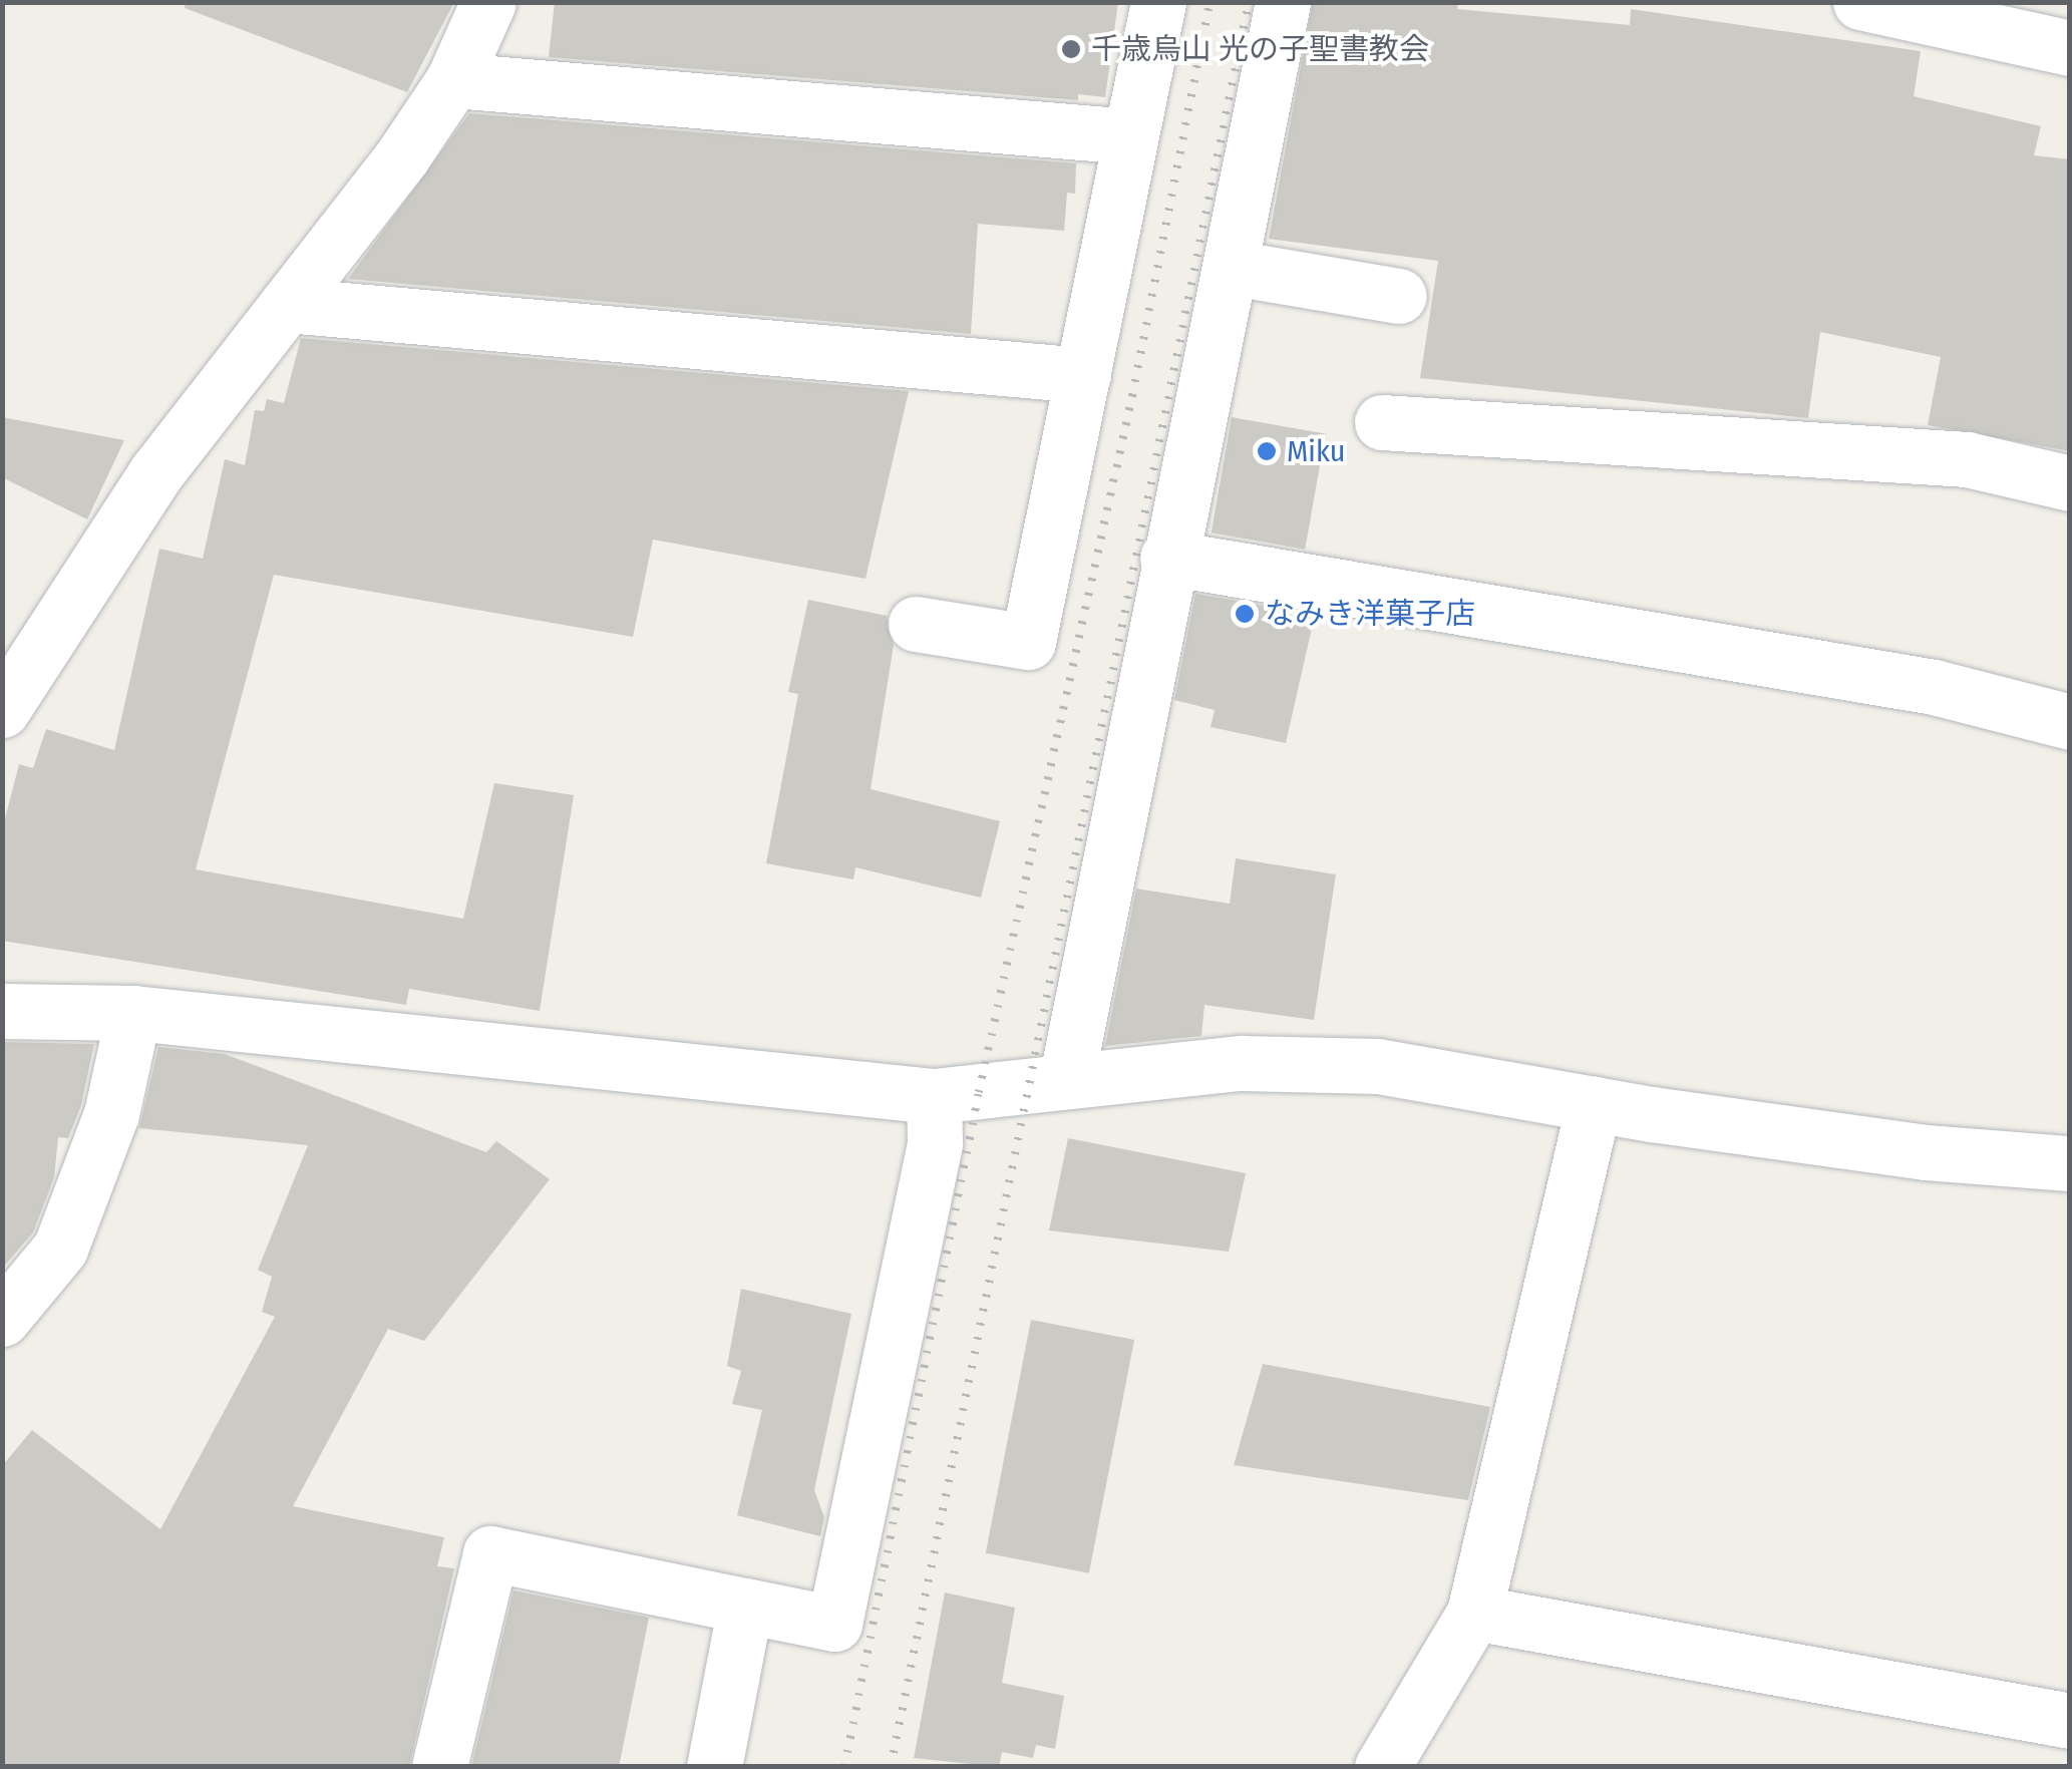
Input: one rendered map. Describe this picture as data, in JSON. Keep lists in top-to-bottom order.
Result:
{
  "places": ["千歳烏山 光の子聖書教会", "Miku", "なみき洋菓子店"]
}
